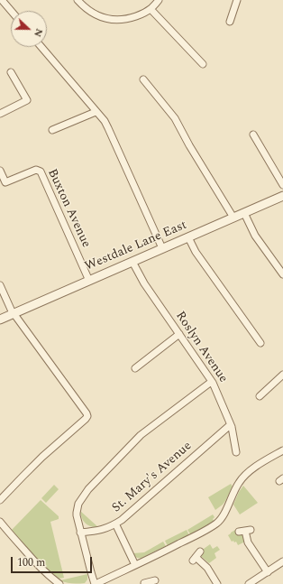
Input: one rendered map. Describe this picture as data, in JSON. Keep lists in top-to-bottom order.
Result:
{
  "streets": {
    "street": [
      "Buxton Avenue",
      "Westdale Lane East",
      "Roslyn Avenue",
      "St. Mary's Avenue"
    ]
  },
  "crossings": [
    ["Buxton Avenue", "Westdale Lane East"],
    ["Westdale Lane East", "Roslyn Avenue"],
    ["Roslyn Avenue", "St. Mary's Avenue"]
  ],
  "scale_bar": "100 m",
  "north": "right"
}
